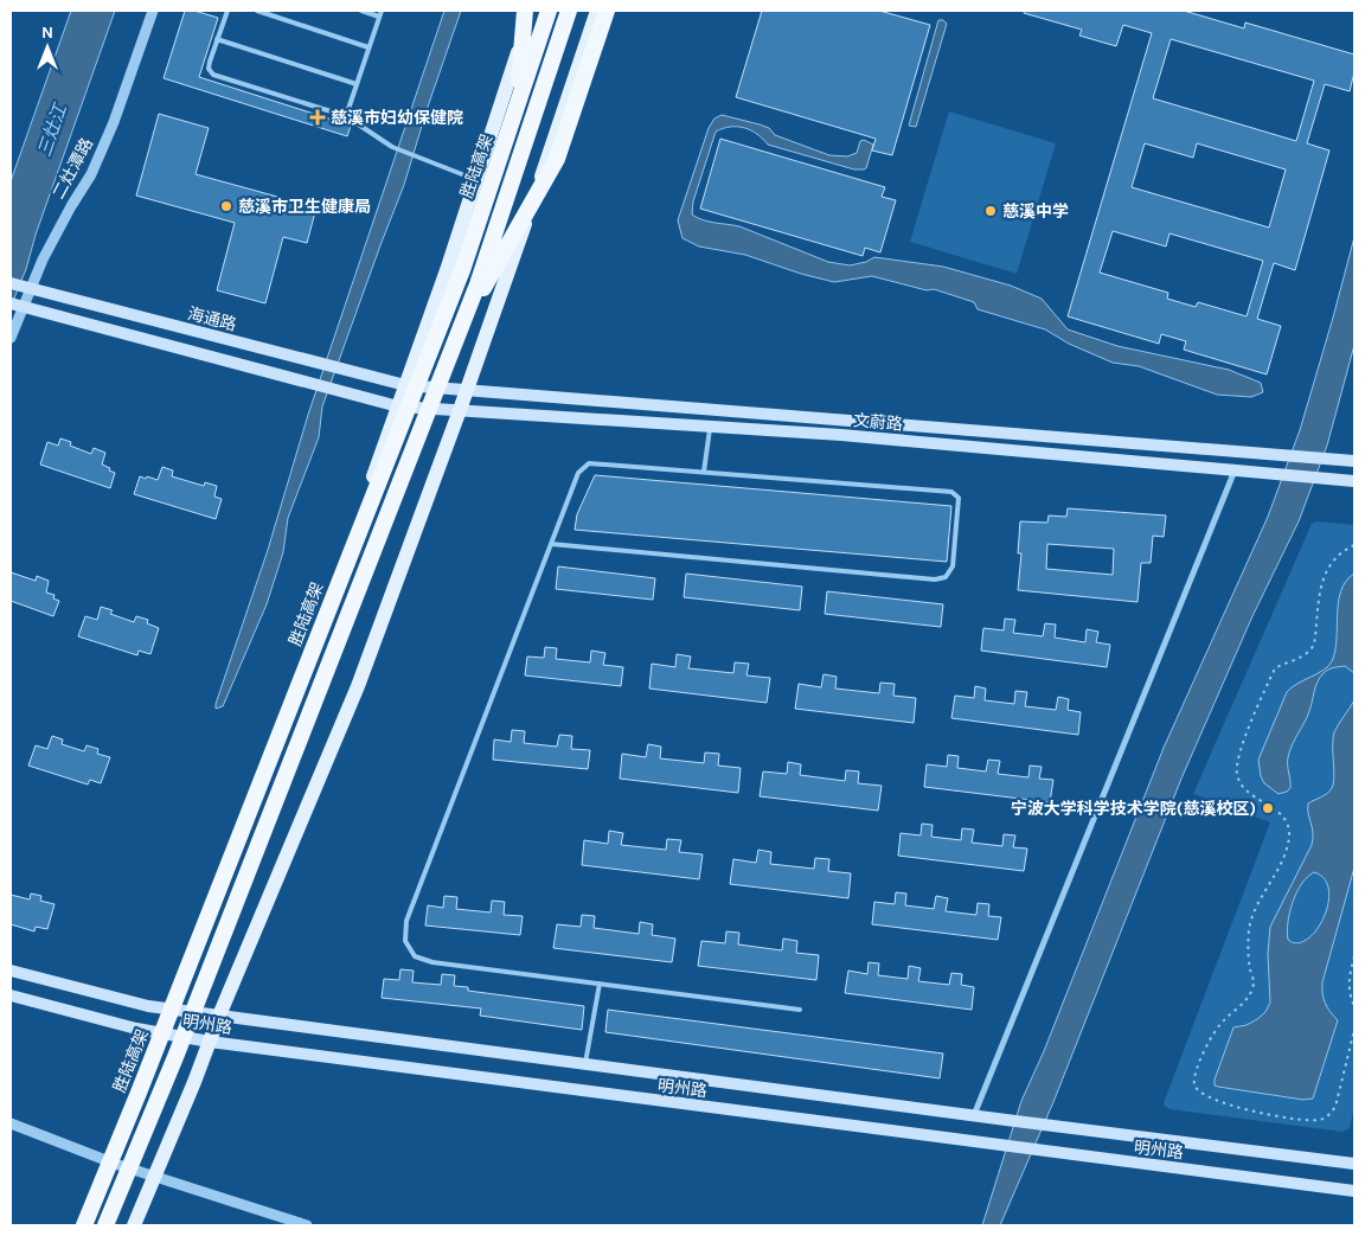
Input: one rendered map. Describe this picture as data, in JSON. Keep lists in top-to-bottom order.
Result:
{
  "streets": {
    "highway": ["胜陆高架"],
    "main road": ["海通路", "文蔚路", "明州路"],
    "street": ["二灶潭路"]
  },
  "crossings": [
    ["海通路", "文蔚路"]
  ],
  "water": ["三灶江"],
  "places": {
    "health": ["慈溪市妇幼保健院"],
    "other": ["慈溪市卫生健康局", "慈溪中学", "宁波大学科学技术学院(慈溪校区)"]
  },
  "north": "top"
}
